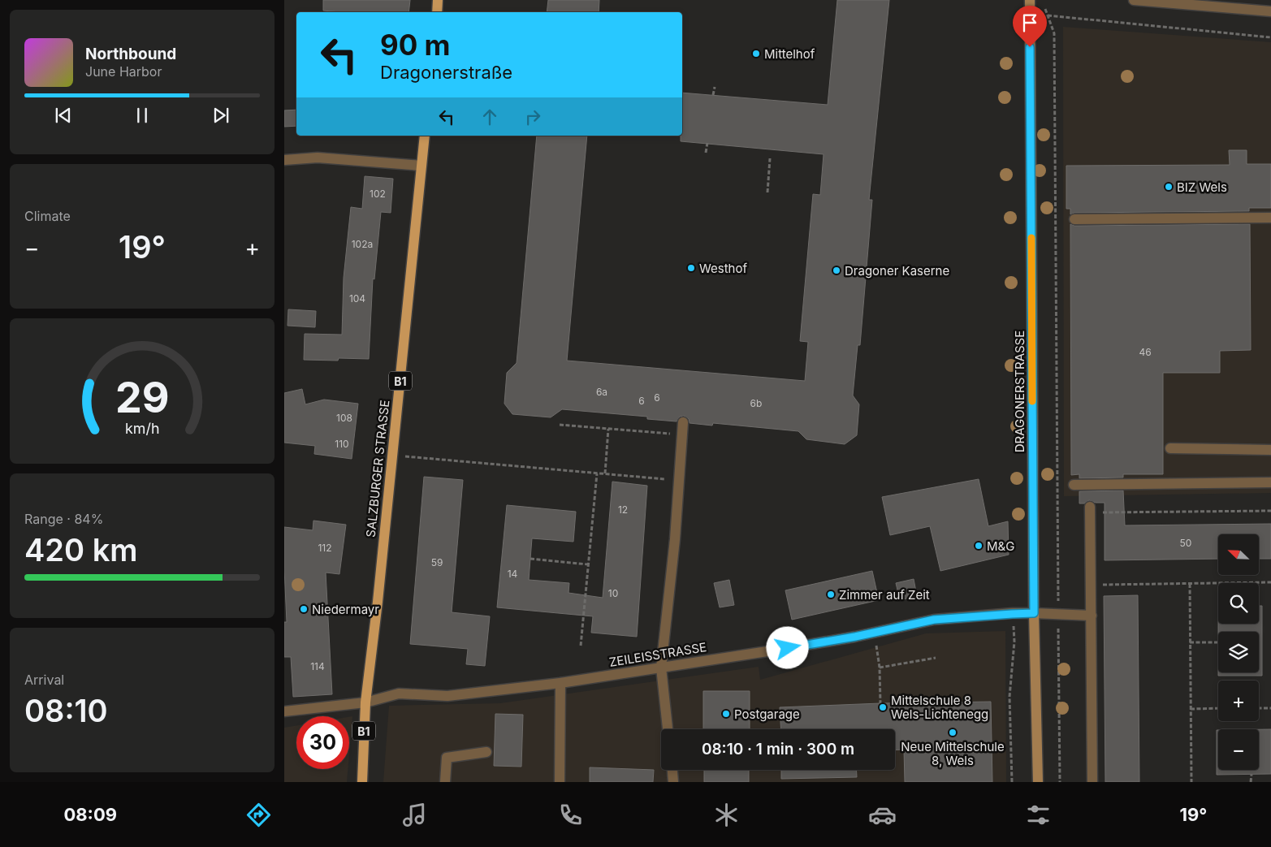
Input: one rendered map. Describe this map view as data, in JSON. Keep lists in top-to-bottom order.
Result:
{
  "streets": {
    "main road": ["B1", "DRAGONERSTRASSE", "SALZBURGER STRASSE"],
    "street": ["ZEILEISSTRASSE"]
  },
  "crossings": [
    ["DRAGONERSTRASSE", "ZEILEISSTRASSE"],
    ["SALZBURGER STRASSE", "ZEILEISSTRASSE"]
  ],
  "places": [
    "Mittelhof",
    "BIZ Wels",
    "Westhof",
    "Dragoner Kaserne",
    "M&G",
    "Zimmer auf Zeit",
    "Niedermayr",
    "Mittelschule 8 Wels-Lichtenegg",
    "Postgarage",
    "Neue Mittelschule 8, Wels"
  ],
  "house_numbers": [
    "102",
    "102a",
    "104",
    "46",
    "6a",
    "6",
    "6",
    "6b",
    "108",
    "110",
    "12",
    "50",
    "112",
    "59",
    "14",
    "10",
    "114"
  ],
  "north": "top left",
  "page": {
    "turn": ["90 m", "Dragonerstraße"],
    "song": ["Northbound", "June Harbor"],
    "tile": [
      "Climate",
      ["Range · 84%", "420 km"],
      ["Arrival", "08:10"]
    ],
    "heat": ["−", "19°", "+"],
    "map_buttons": ["+", "−"],
    "limit": "30",
    "trip": "08:10 · 1 min · 300 m",
    "tabs": ["08:09", "19°"],
    "gauge": ["29", "km/h"]
  }
}
